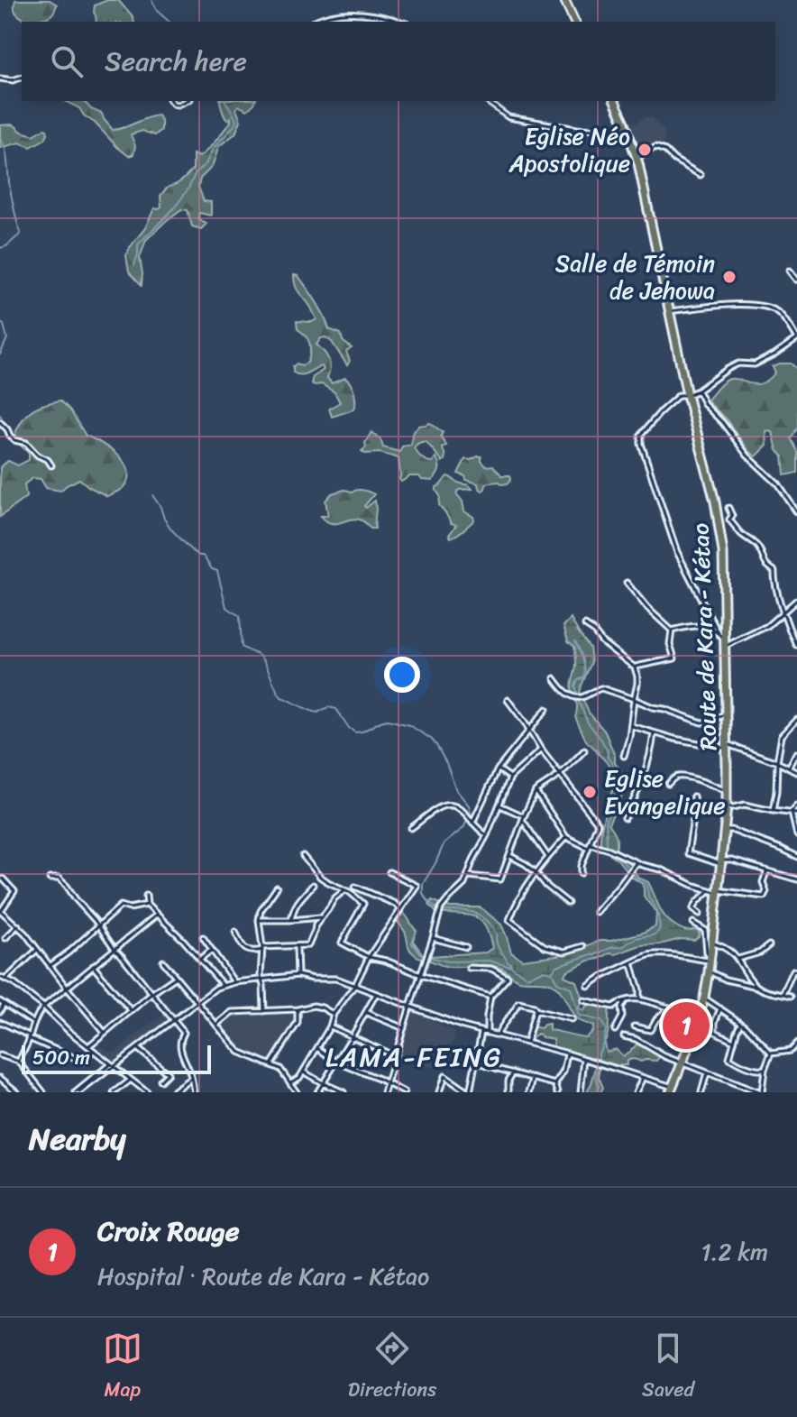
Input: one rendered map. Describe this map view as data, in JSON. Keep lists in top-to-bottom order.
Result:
{
  "streets": {
    "main road": ["Route de Kara - Kétao"]
  },
  "districts": ["LAMA-FEING"],
  "places": ["Eglise Néo Apostolique", "Salle de Témoin de Jehowa", "Eglise Evangelique"],
  "scale_bar": "500 m",
  "page": {
    "search": "Search here",
    "pins": "1",
    "scale": "500 m",
    "heading": "Nearby",
    "list": [
      {
        "mark": "1",
        "name": "Croix Rouge",
        "note": "Hospital · Route de Kara - Kétao",
        "value": "1.2 km"
      }
    ],
    "nav": ["Map", "Directions", "Saved"]
  }
}
